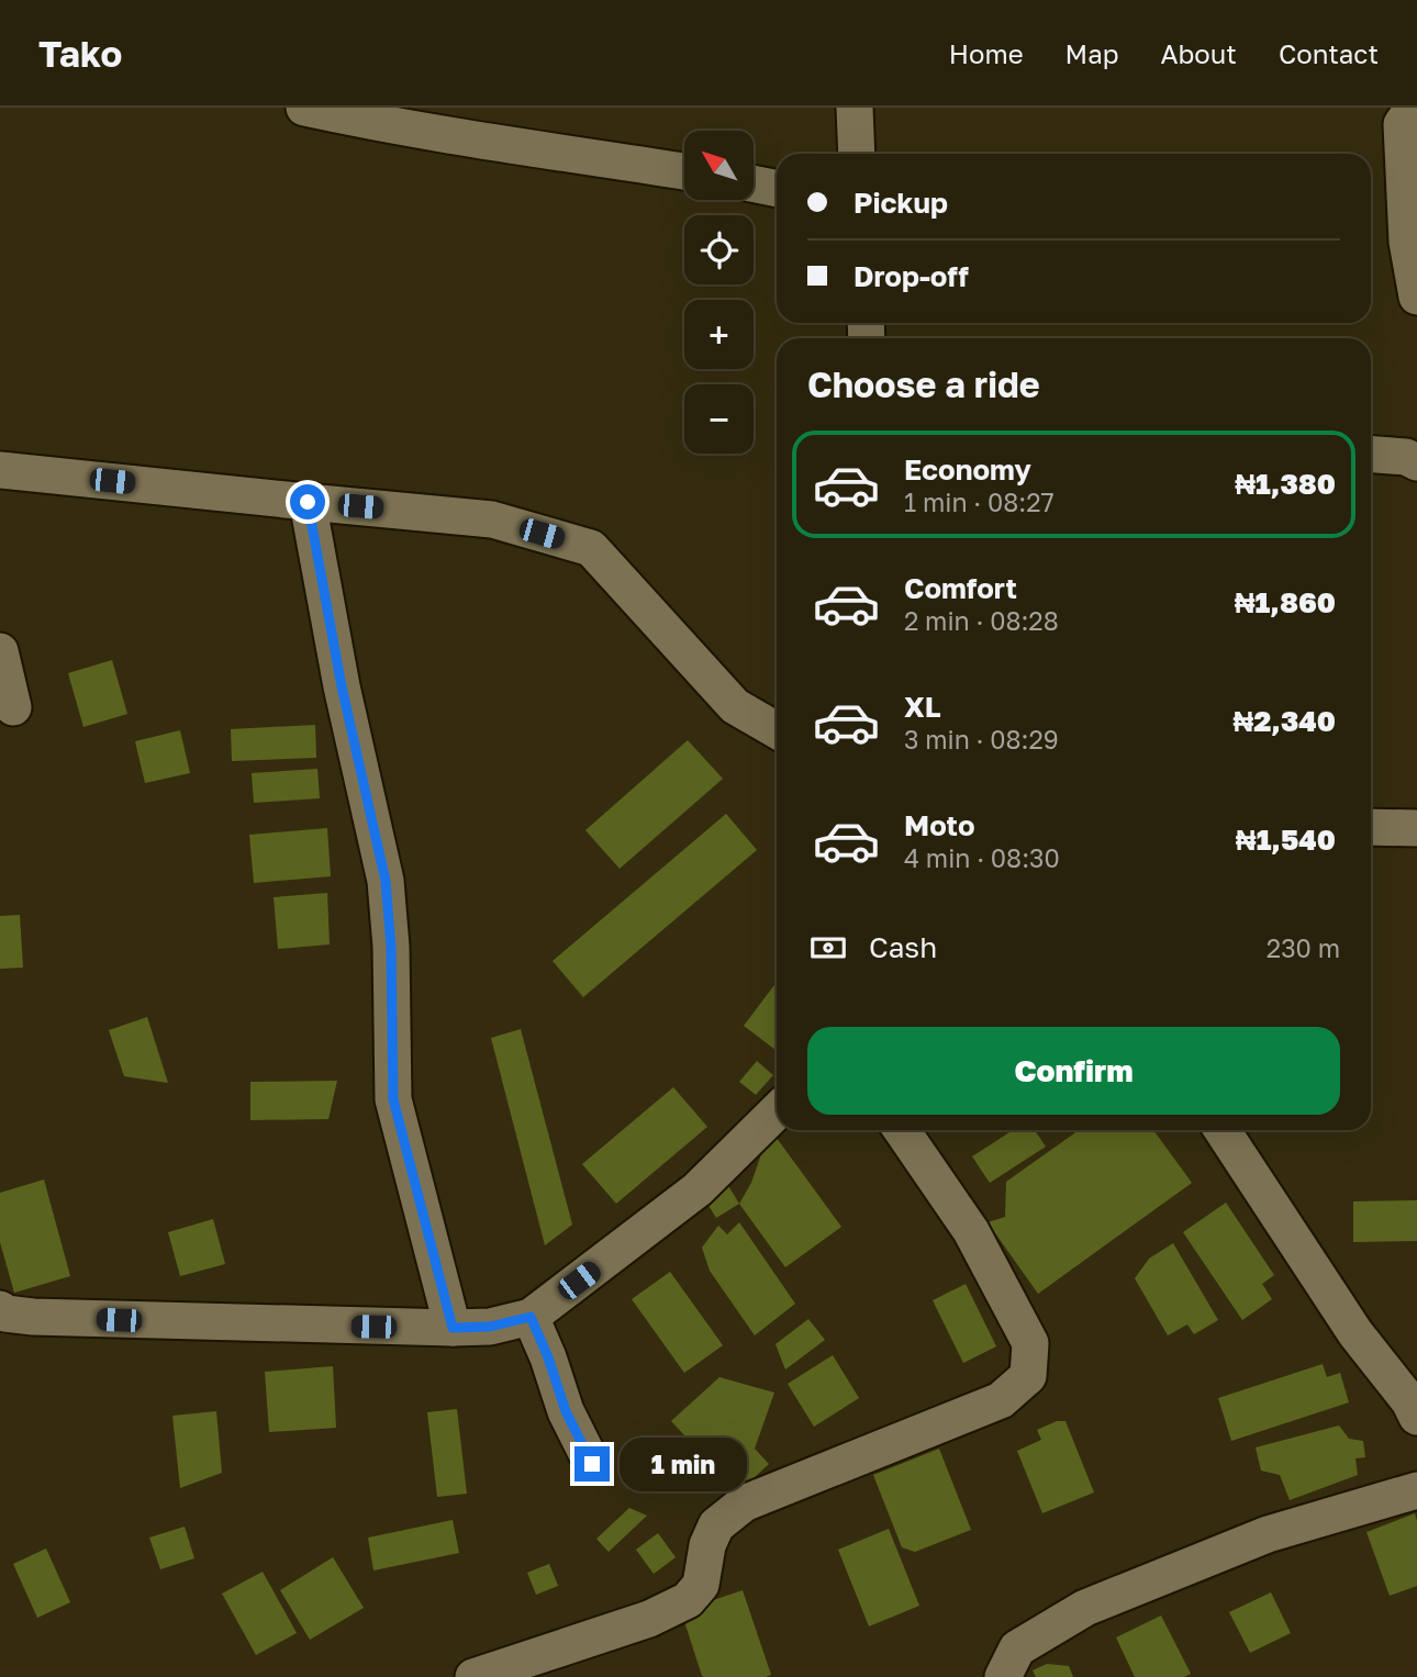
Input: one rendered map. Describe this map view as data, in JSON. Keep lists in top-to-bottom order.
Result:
{
  "north": "top left",
  "page": {
    "header": "Tako",
    "nav": [
      "Home",
      "Map",
      "About",
      "Contact"
    ],
    "map_buttons": ["+", "−"],
    "banner": ["Pickup", "Drop-off"],
    "heading": "Choose a ride",
    "list": [
      {
        "name": "Economy",
        "note": "1 min · 08:27",
        "value": "₦1,380"
      },
      {
        "name": "Comfort",
        "note": "2 min · 08:28",
        "value": "₦1,860"
      },
      {
        "name": "XL",
        "note": "3 min · 08:29",
        "value": "₦2,340"
      },
      {
        "name": "Moto",
        "note": "4 min · 08:30",
        "value": "₦1,540"
      }
    ],
    "pay": ["Cash", "230 m"],
    "buttons": "Confirm",
    "bubble": "1 min"
  }
}
